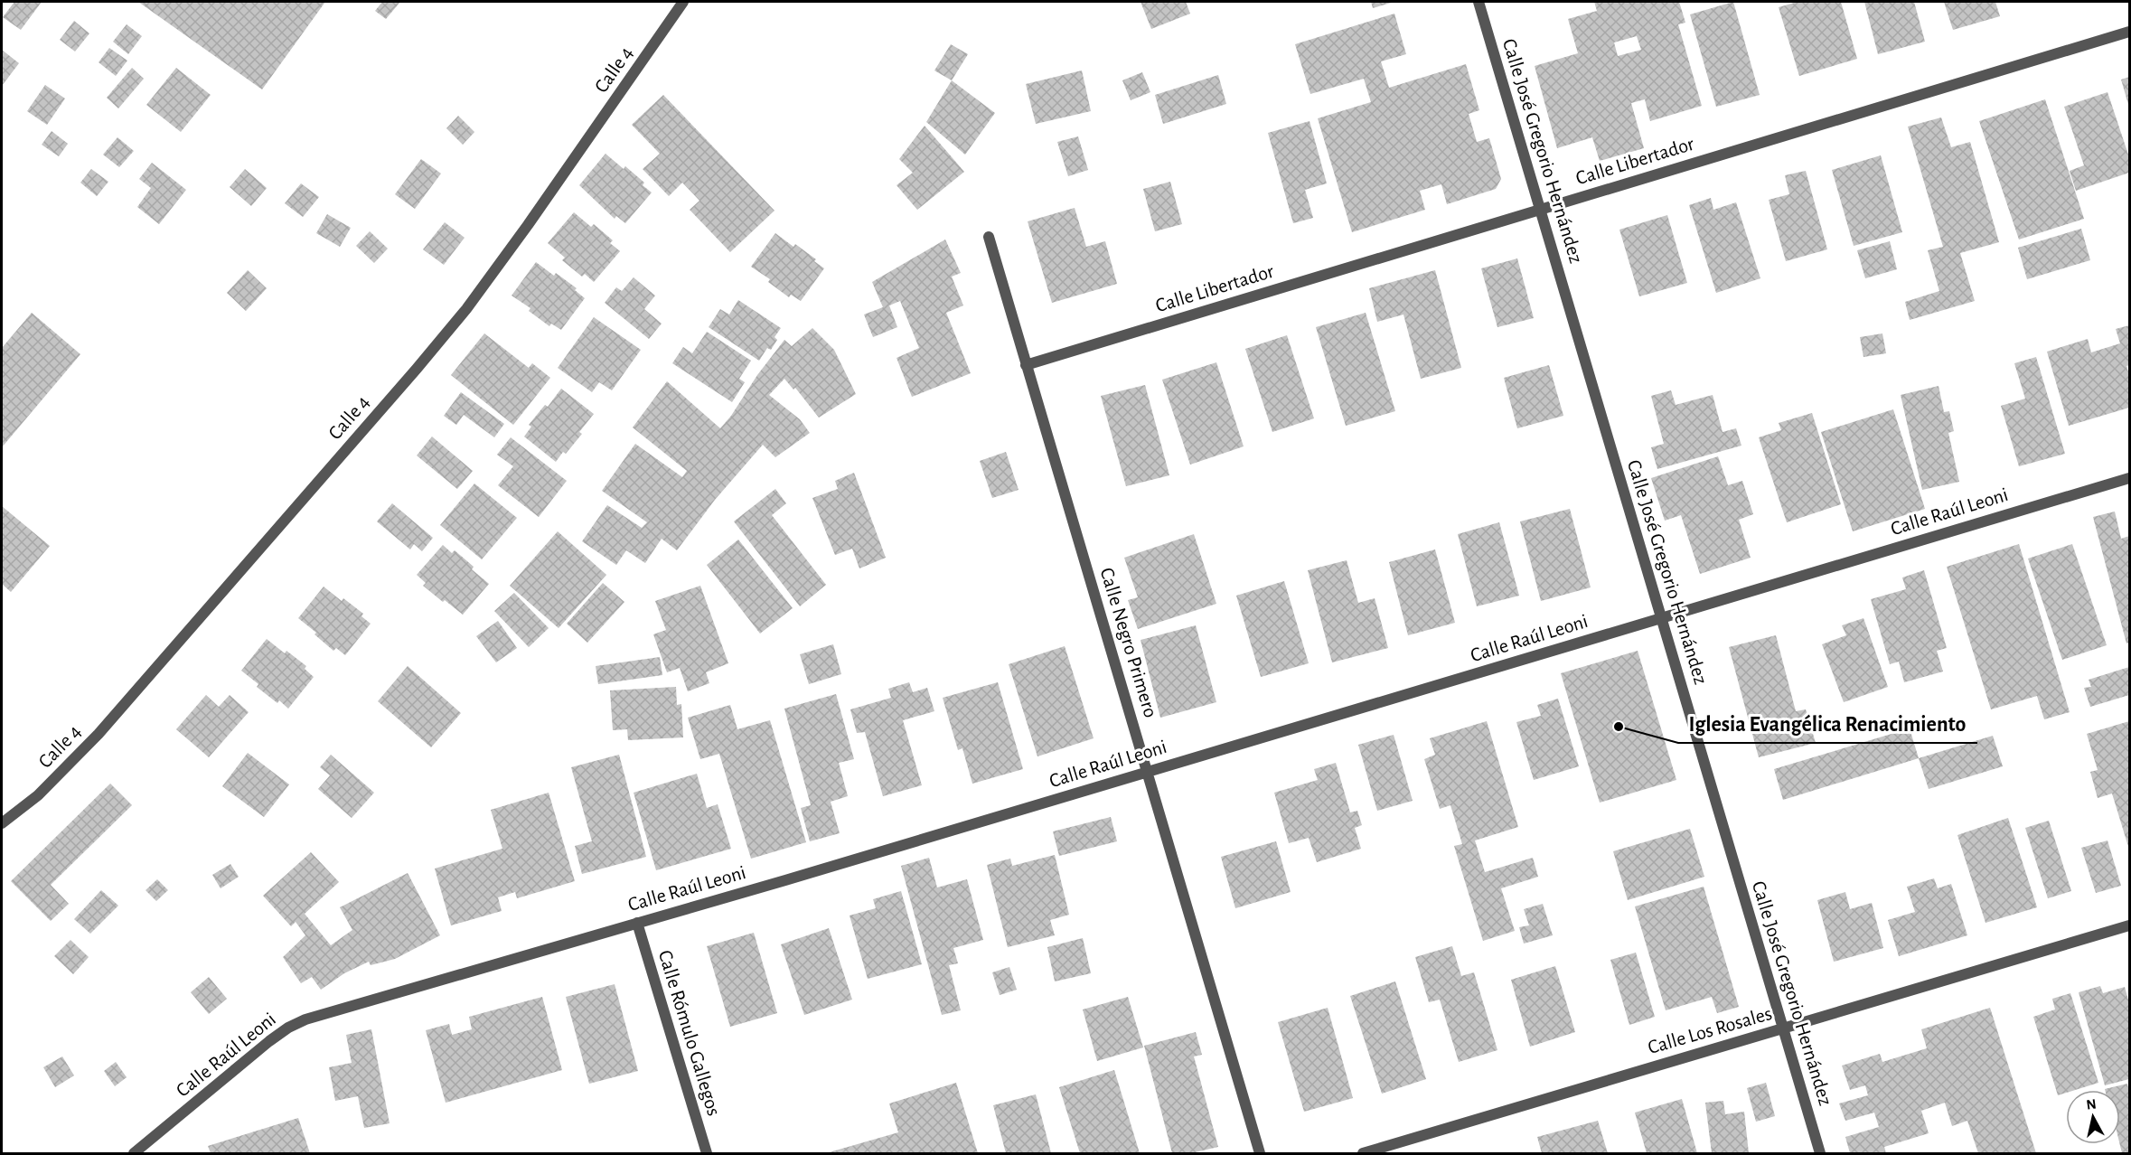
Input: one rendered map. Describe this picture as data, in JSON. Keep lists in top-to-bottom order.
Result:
{
  "streets": {
    "street": [
      "Calle 4",
      "Calle José Gregorio Hernández",
      "Calle Libertador",
      "Calle Raúl Leoni",
      "Calle Negro Primero",
      "Calle Los Rosales",
      "Calle Rómulo Gallegos"
    ]
  },
  "crossings": [
    ["Calle José Gregorio Hernández", "Calle Libertador"],
    ["Calle José Gregorio Hernández", "Calle Raúl Leoni"],
    ["Calle José Gregorio Hernández", "Calle Los Rosales"],
    ["Calle Libertador", "Calle Negro Primero"],
    ["Calle Raúl Leoni", "Calle Negro Primero"],
    ["Calle Raúl Leoni", "Calle Rómulo Gallegos"]
  ],
  "places": ["Iglesia Evangélica Renacimiento"],
  "north": "top"
}
